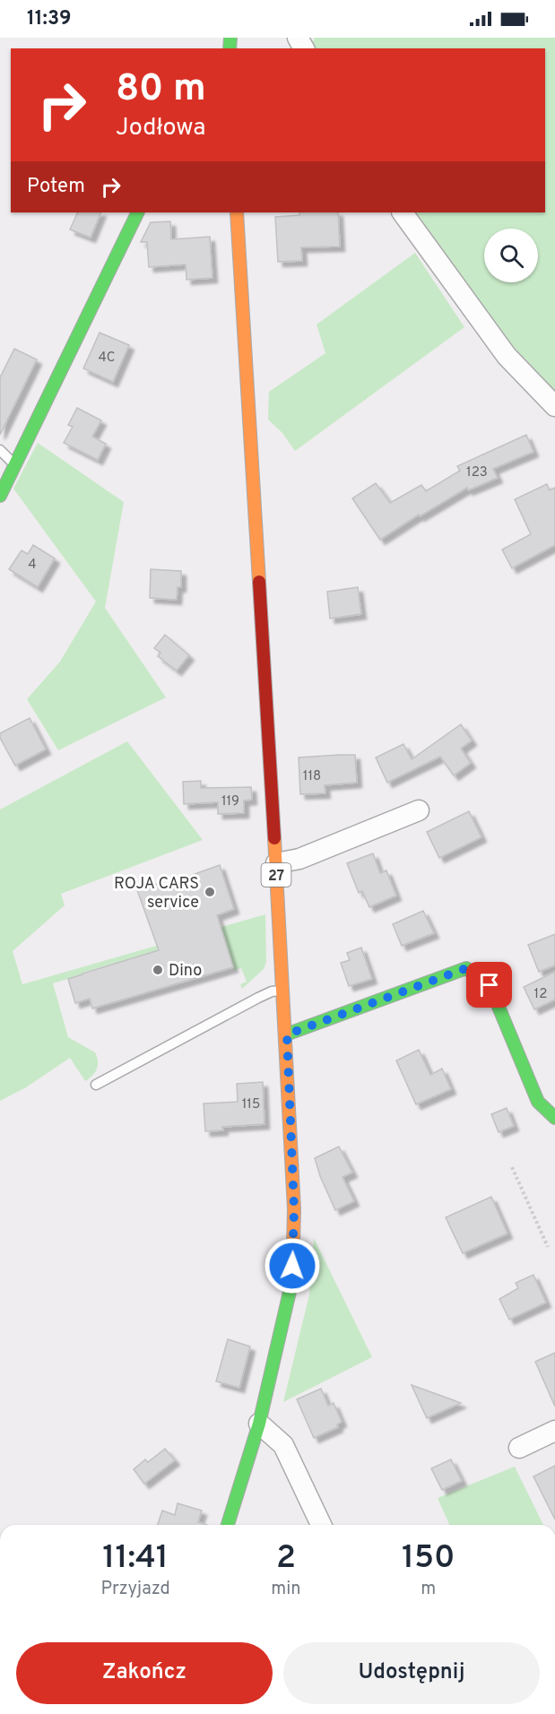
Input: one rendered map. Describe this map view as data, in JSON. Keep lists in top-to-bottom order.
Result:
{
  "streets": {
    "main road": ["27"]
  },
  "places": ["ROJA CARS service", "Dino"],
  "house_numbers": [
    "4C",
    "123",
    "4",
    "118",
    "119",
    "12",
    "115"
  ],
  "page": {
    "status": "11:39",
    "turn": ["80 m", "Jodłowa"],
    "then": "Potem",
    "eta": [
      "11:41",
      "Przyjazd",
      "2",
      "min",
      "150",
      "m"
    ],
    "buttons": ["Zakończ", "Udostępnij"]
  }
}
